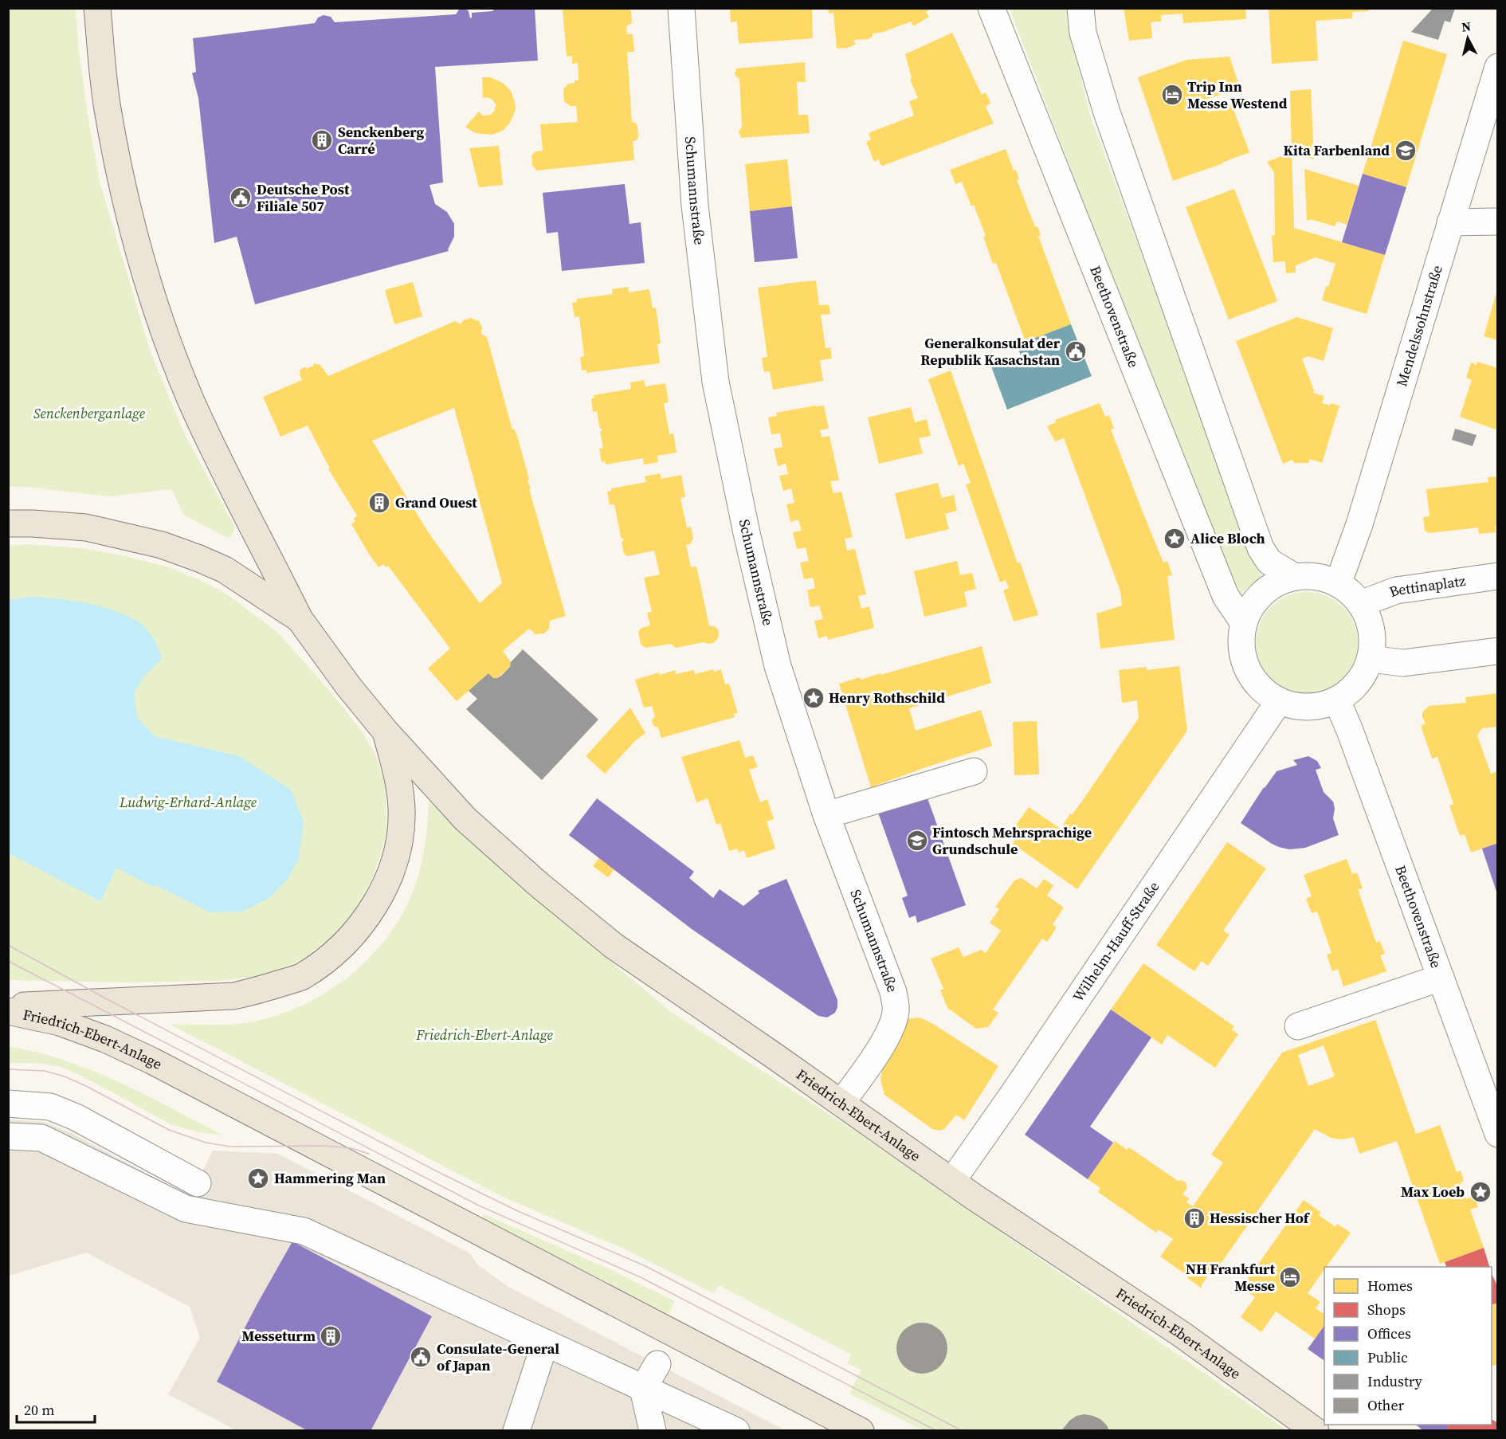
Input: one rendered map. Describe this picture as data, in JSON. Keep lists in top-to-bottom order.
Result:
{
  "streets": {
    "main road": ["Friedrich-Ebert-Anlage"],
    "street": [
      "Schumannstraße",
      "Beethovenstraße",
      "Mendelssohnstraße",
      "Bettinaplatz",
      "Wilhelm-Hauff-Straße"
    ]
  },
  "crossings": [
    ["Schumannstraße", "Friedrich-Ebert-Anlage"],
    ["Beethovenstraße", "Mendelssohnstraße"],
    ["Beethovenstraße", "Bettinaplatz"],
    ["Beethovenstraße", "Wilhelm-Hauff-Straße"],
    ["Mendelssohnstraße", "Bettinaplatz"],
    ["Mendelssohnstraße", "Wilhelm-Hauff-Straße"],
    ["Bettinaplatz", "Wilhelm-Hauff-Straße"],
    ["Wilhelm-Hauff-Straße", "Friedrich-Ebert-Anlage"]
  ],
  "parks": ["Senckenberganlage", "Ludwig-Erhard-Anlage", "Friedrich-Ebert-Anlage"],
  "places": {
    "hotel": ["Trip Inn Messe Westend", "NH Frankfurt Messe"],
    "building": [
      "Senckenberg Carré",
      "Grand Ouest",
      "Hessischer Hof",
      "Messeturm"
    ],
    "school or university": ["Kita Farbenland", "Fintosch Mehrsprachige Grundschule"],
    "public building": ["Deutsche Post Filiale 507", "Generalkonsulat der Republik Kasachstan", "Consulate-General of Japan"],
    "place": [
      "Alice Bloch",
      "Henry Rothschild",
      "Hammering Man",
      "Max Loeb"
    ]
  },
  "legend": [
    "Homes",
    "Shops",
    "Offices",
    "Public",
    "Industry",
    "Other"
  ],
  "scale_bar": "20 m",
  "north": "top"
}
